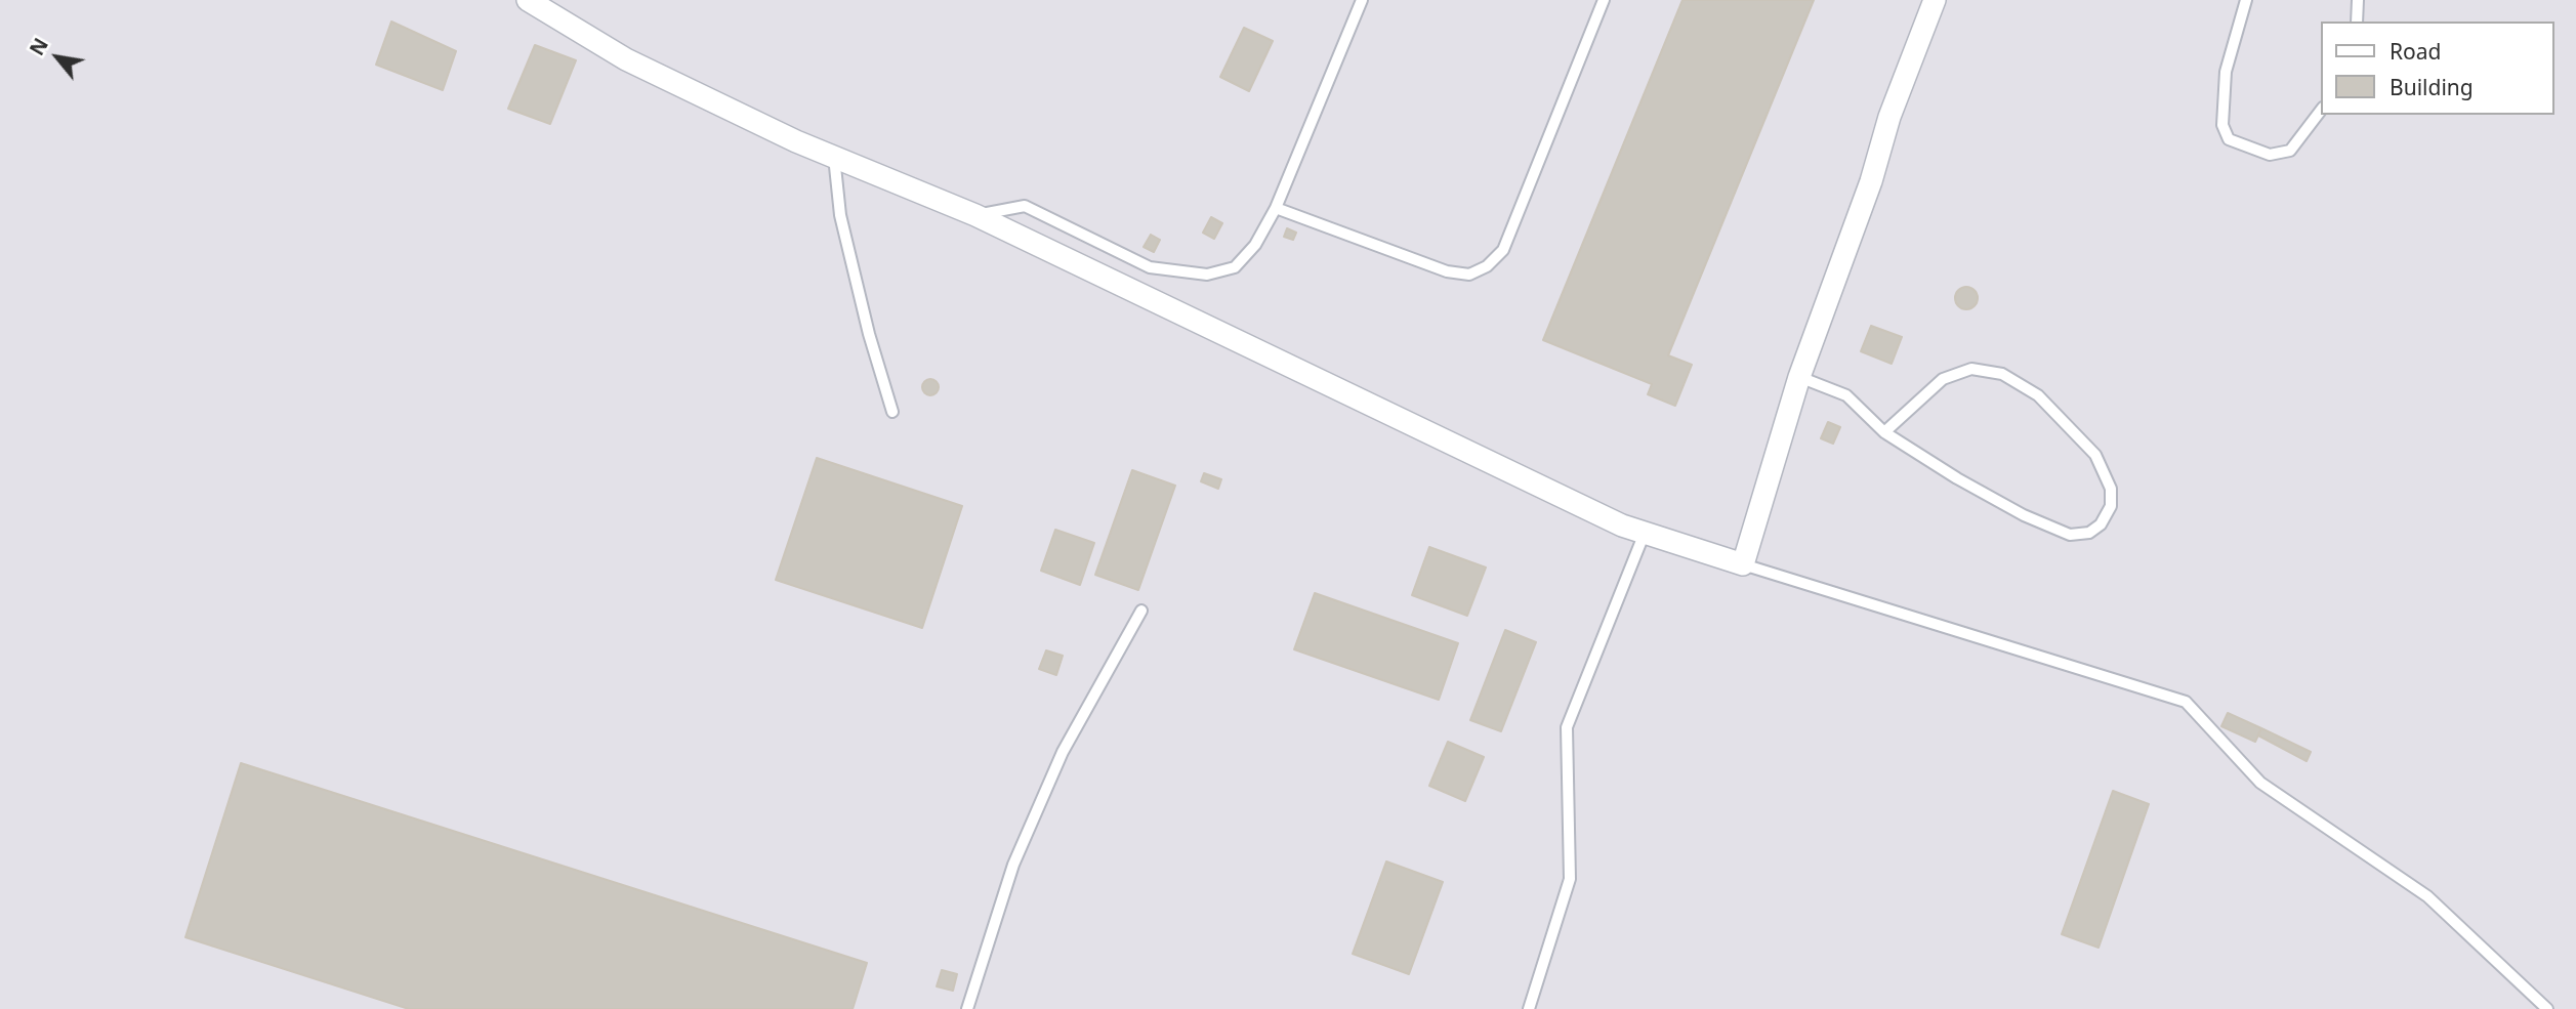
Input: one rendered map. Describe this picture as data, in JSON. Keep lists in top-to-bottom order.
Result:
{
  "legend": ["Road", "Building"],
  "north": "top left"
}
